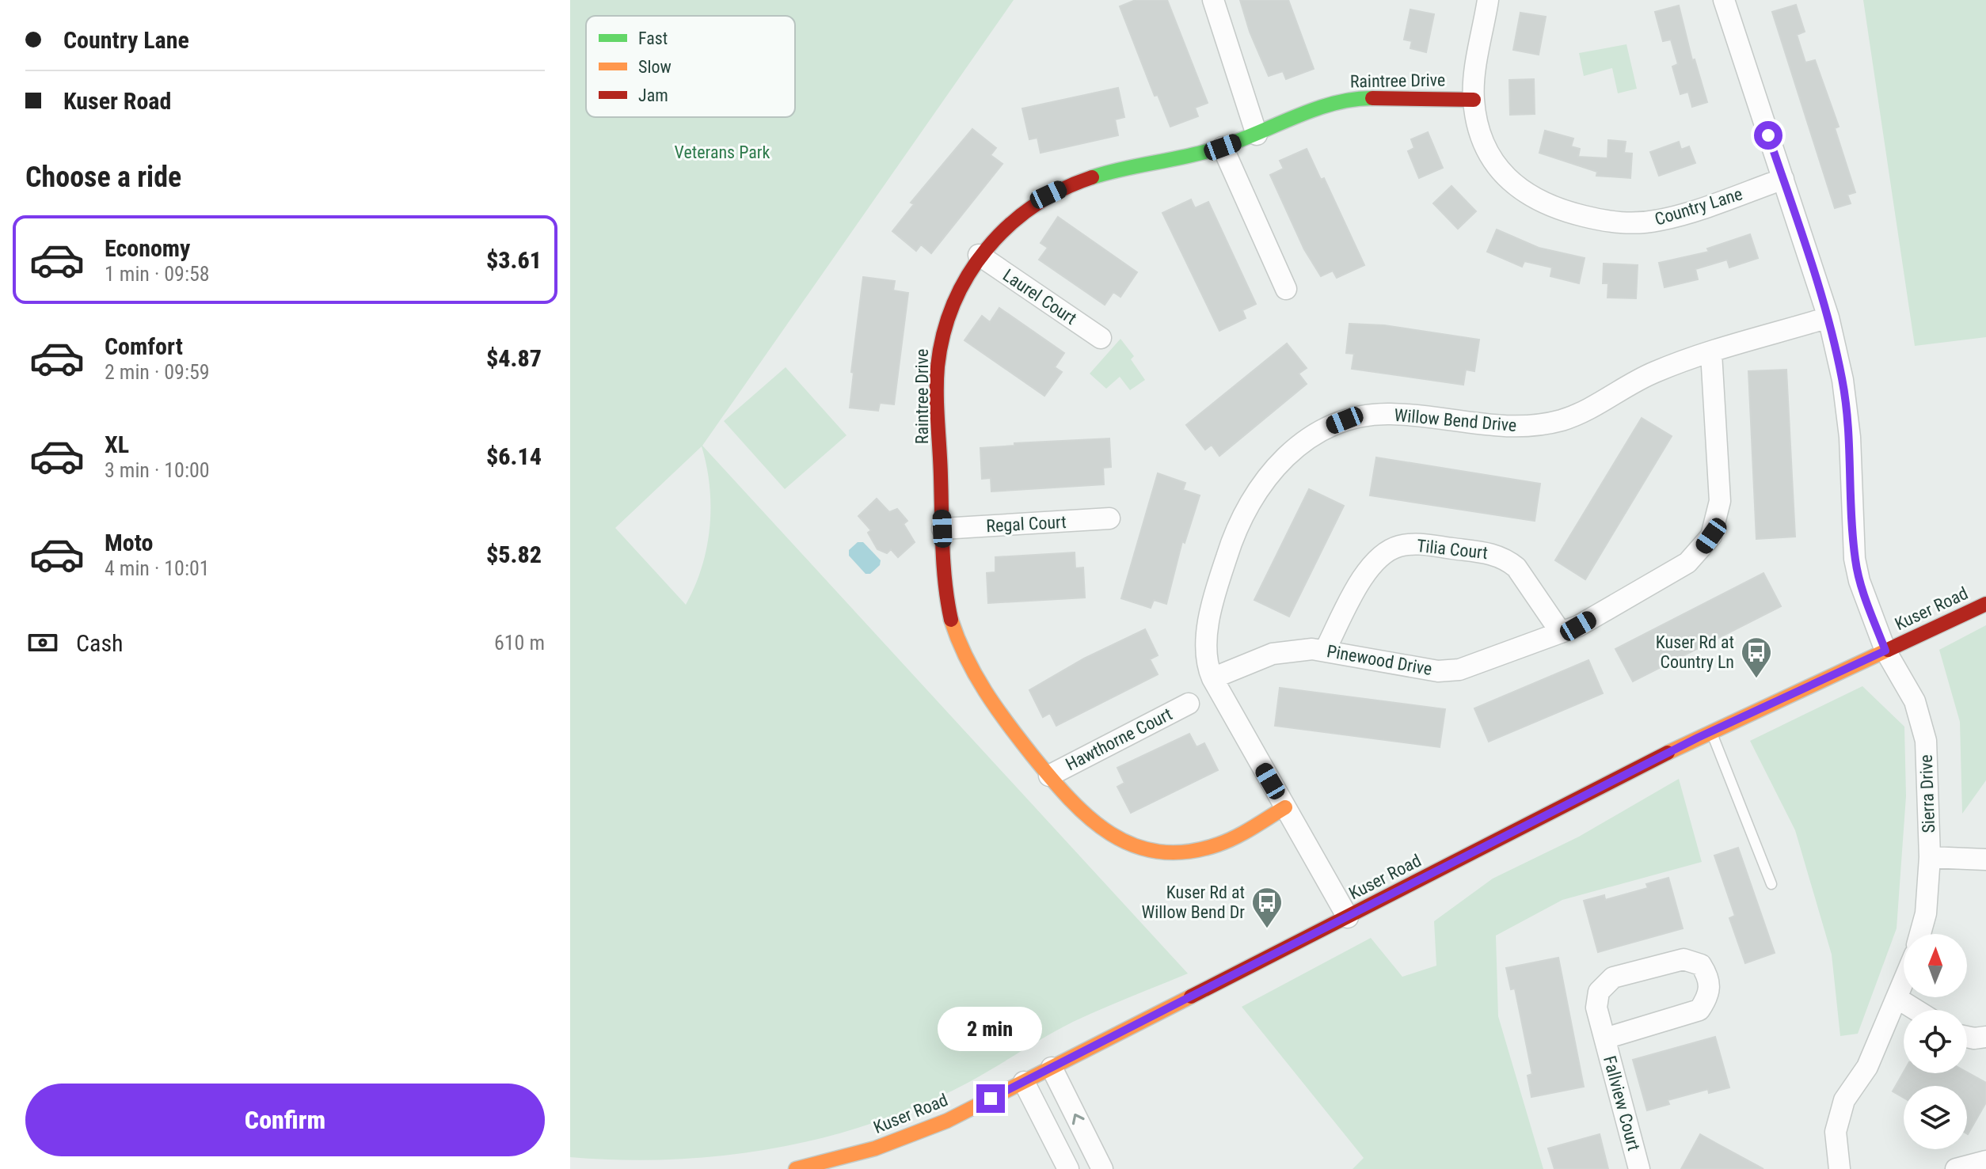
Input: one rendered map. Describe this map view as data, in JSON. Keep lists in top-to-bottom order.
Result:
{
  "streets": {
    "street": [
      "Raintree Drive",
      "Country Lane",
      "Laurel Court",
      "Willow Bend Drive",
      "Regal Court",
      "Tilia Court",
      "Kuser Road",
      "Pinewood Drive",
      "Hawthorne Court",
      "Sierra Drive",
      "Fallview Court"
    ]
  },
  "crossings": [
    ["Raintree Drive", "Country Lane"],
    ["Raintree Drive", "Laurel Court"],
    ["Raintree Drive", "Willow Bend Drive"],
    ["Raintree Drive", "Regal Court"],
    ["Raintree Drive", "Hawthorne Court"],
    ["Willow Bend Drive", "Kuser Road"],
    ["Willow Bend Drive", "Pinewood Drive"],
    ["Tilia Court", "Pinewood Drive"],
    ["Kuser Road", "Sierra Drive"]
  ],
  "parks": ["Veterans Park"],
  "places": {
    "bus stop": ["Kuser Rd at Country Ln", "Kuser Rd at Willow Bend Dr"]
  },
  "legend": ["Fast", "Slow", "Jam"],
  "north": "top",
  "page": {
    "banner": ["Country Lane", "Kuser Road"],
    "heading": "Choose a ride",
    "list": [
      {
        "name": "Economy",
        "note": "1 min · 09:58",
        "value": "$3.61"
      },
      {
        "name": "Comfort",
        "note": "2 min · 09:59",
        "value": "$4.87"
      },
      {
        "name": "XL",
        "note": "3 min · 10:00",
        "value": "$6.14"
      },
      {
        "name": "Moto",
        "note": "4 min · 10:01",
        "value": "$5.82"
      }
    ],
    "pay": ["Cash", "610 m"],
    "bubble": "2 min",
    "buttons": "Confirm"
  }
}
